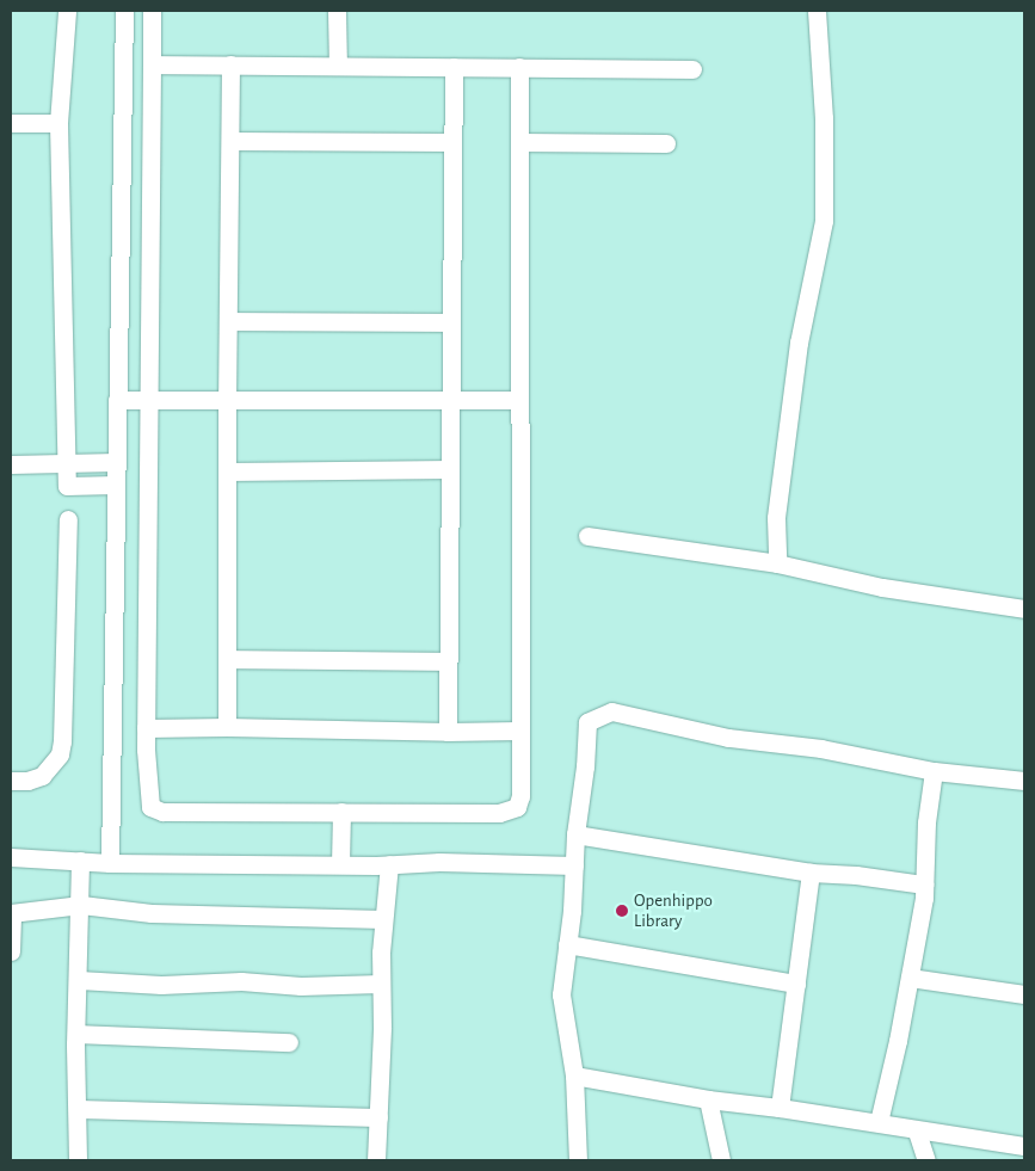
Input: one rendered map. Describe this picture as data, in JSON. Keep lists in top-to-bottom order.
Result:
{
  "places": ["Openhippo Library"]
}
